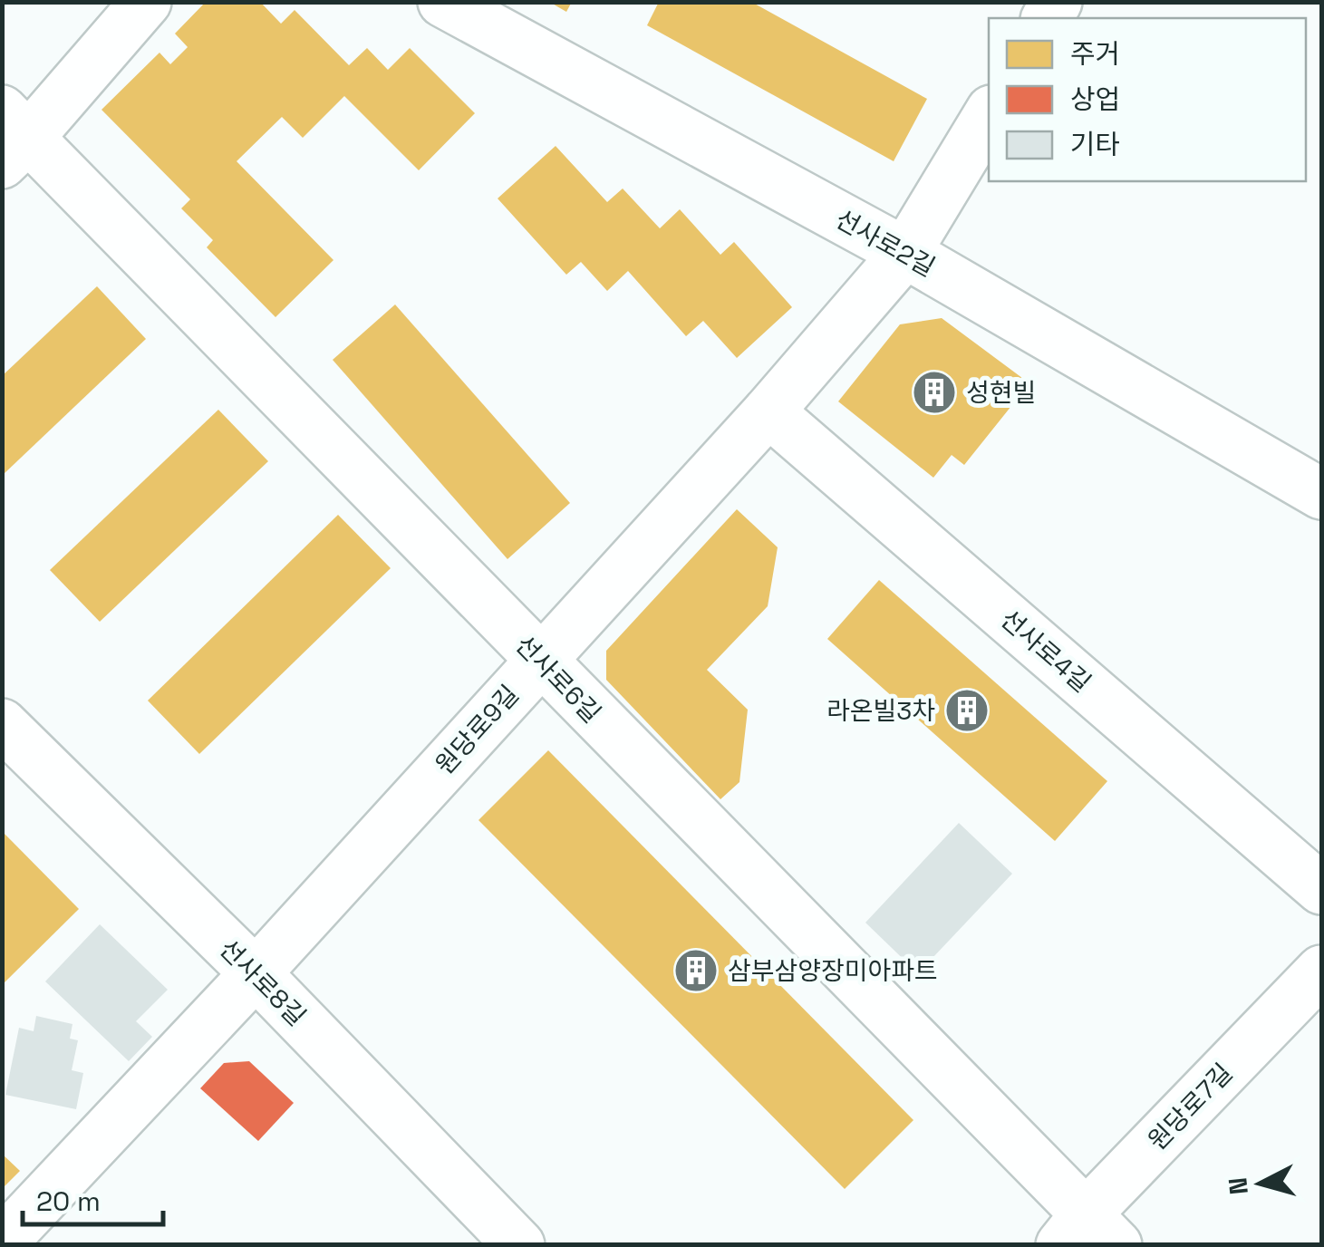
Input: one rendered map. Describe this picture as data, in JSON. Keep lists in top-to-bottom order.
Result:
{
  "streets": {
    "street": [
      "선사로2길",
      "선사로4길",
      "선사로6길",
      "원당로9길",
      "선사로8길",
      "원당로7길"
    ]
  },
  "crossings": [
    ["선사로2길", "원당로9길"],
    ["선사로4길", "원당로9길"],
    ["선사로6길", "원당로9길"],
    ["선사로6길", "원당로7길"],
    ["원당로9길", "선사로8길"]
  ],
  "places": {
    "building": ["성현빌", "라온빌3차", "삼부삼양장미아파트"]
  },
  "legend": ["주거", "상업", "기타"],
  "scale_bar": "20 m",
  "north": "left"
}
